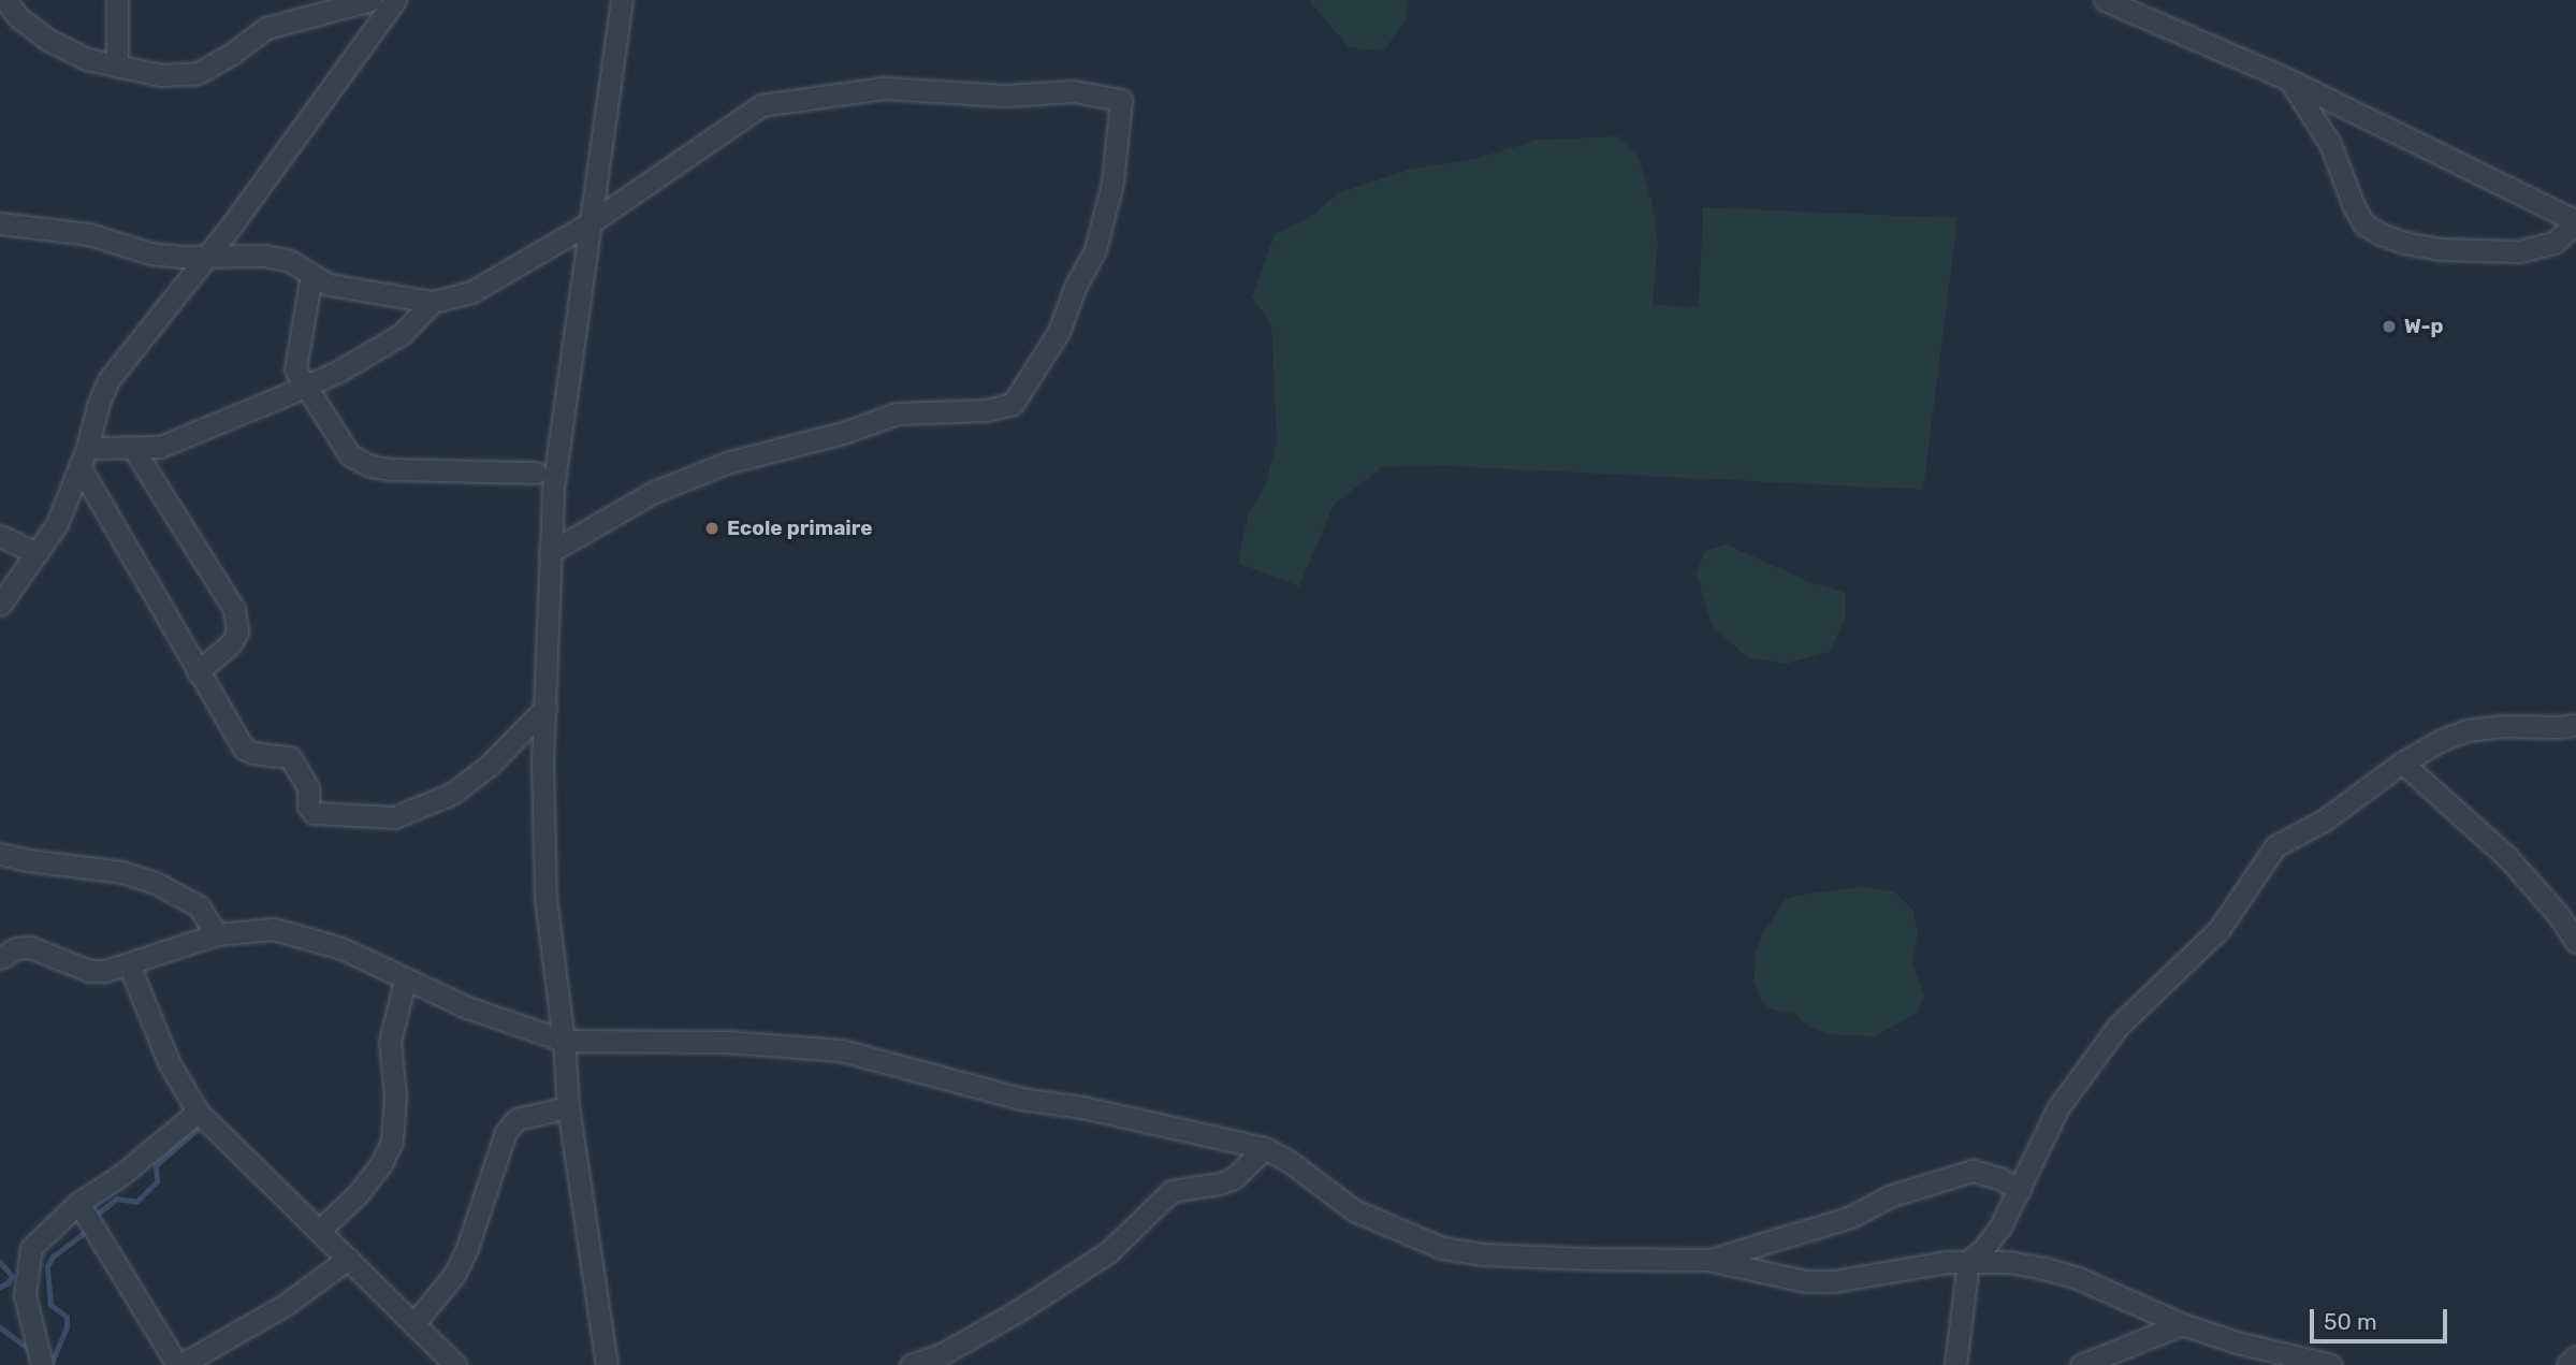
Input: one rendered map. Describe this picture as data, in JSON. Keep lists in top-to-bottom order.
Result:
{
  "places": ["W-p", "Ecole primaire"],
  "scale_bar": "50 m"
}
